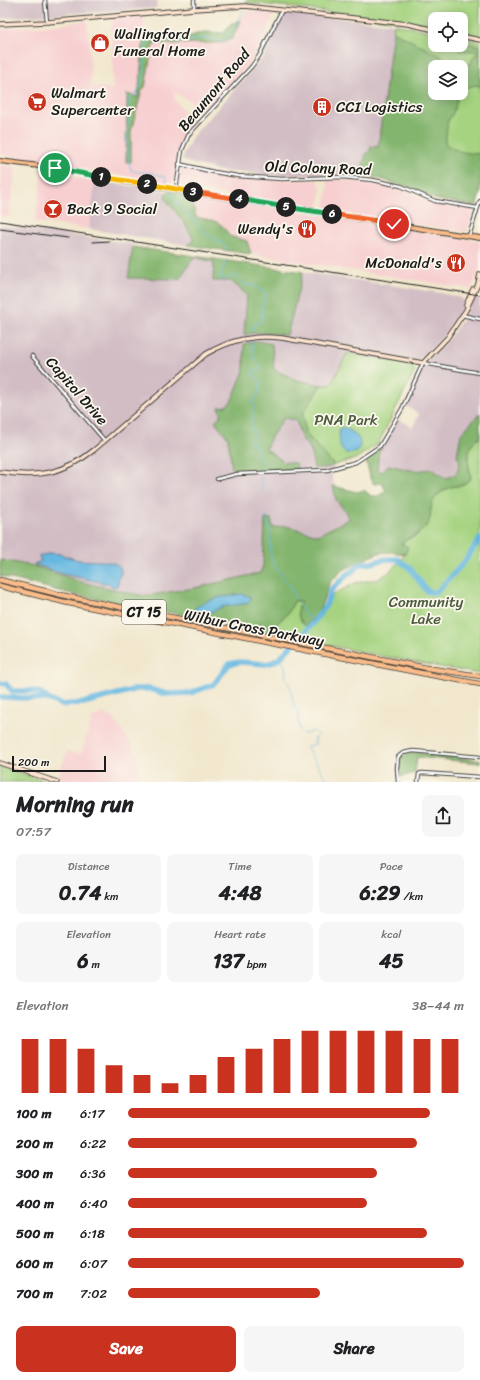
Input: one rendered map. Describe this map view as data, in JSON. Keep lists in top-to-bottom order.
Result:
{
  "streets": {
    "highway": ["CT 15", "Wilbur Cross Parkway"],
    "street": ["Beaumont Road", "Old Colony Road", "Capitol Drive"]
  },
  "crossings": [
    ["Beaumont Road", "Old Colony Road"]
  ],
  "parks": ["PNA Park", "Community Lake"],
  "places": {
    "shop": ["Wallingford Funeral Home"],
    "supermarket": ["Walmart Supercenter"],
    "building": ["CCI Logistics"],
    "bar": ["Back 9 Social"],
    "restaurant": ["Wendy's", "McDonald's"]
  },
  "scale_bar": "200 m",
  "page": {
    "pins": [
      "1",
      "2",
      "3",
      "4",
      "5",
      "6"
    ],
    "scale": "200 m",
    "heading": ["Morning run", "07:57"],
    "stats": [
      ["Distance", "0.74 km"],
      ["Time", "4:48"],
      ["Pace", "6:29 /km"],
      ["Elevation", "6 m"],
      ["Heart rate", "137 bpm"],
      ["kcal", "45"]
    ],
    "chart": ["Elevation", "38–44 m"],
    "list": [
      {
        "name": "100 m",
        "note": "6:17"
      },
      {
        "name": "200 m",
        "note": "6:22"
      },
      {
        "name": "300 m",
        "note": "6:36"
      },
      {
        "name": "400 m",
        "note": "6:40"
      },
      {
        "name": "500 m",
        "note": "6:18"
      },
      {
        "name": "600 m",
        "note": "6:07"
      },
      {
        "name": "700 m",
        "note": "7:02"
      }
    ],
    "buttons": ["Save", "Share"]
  }
}
